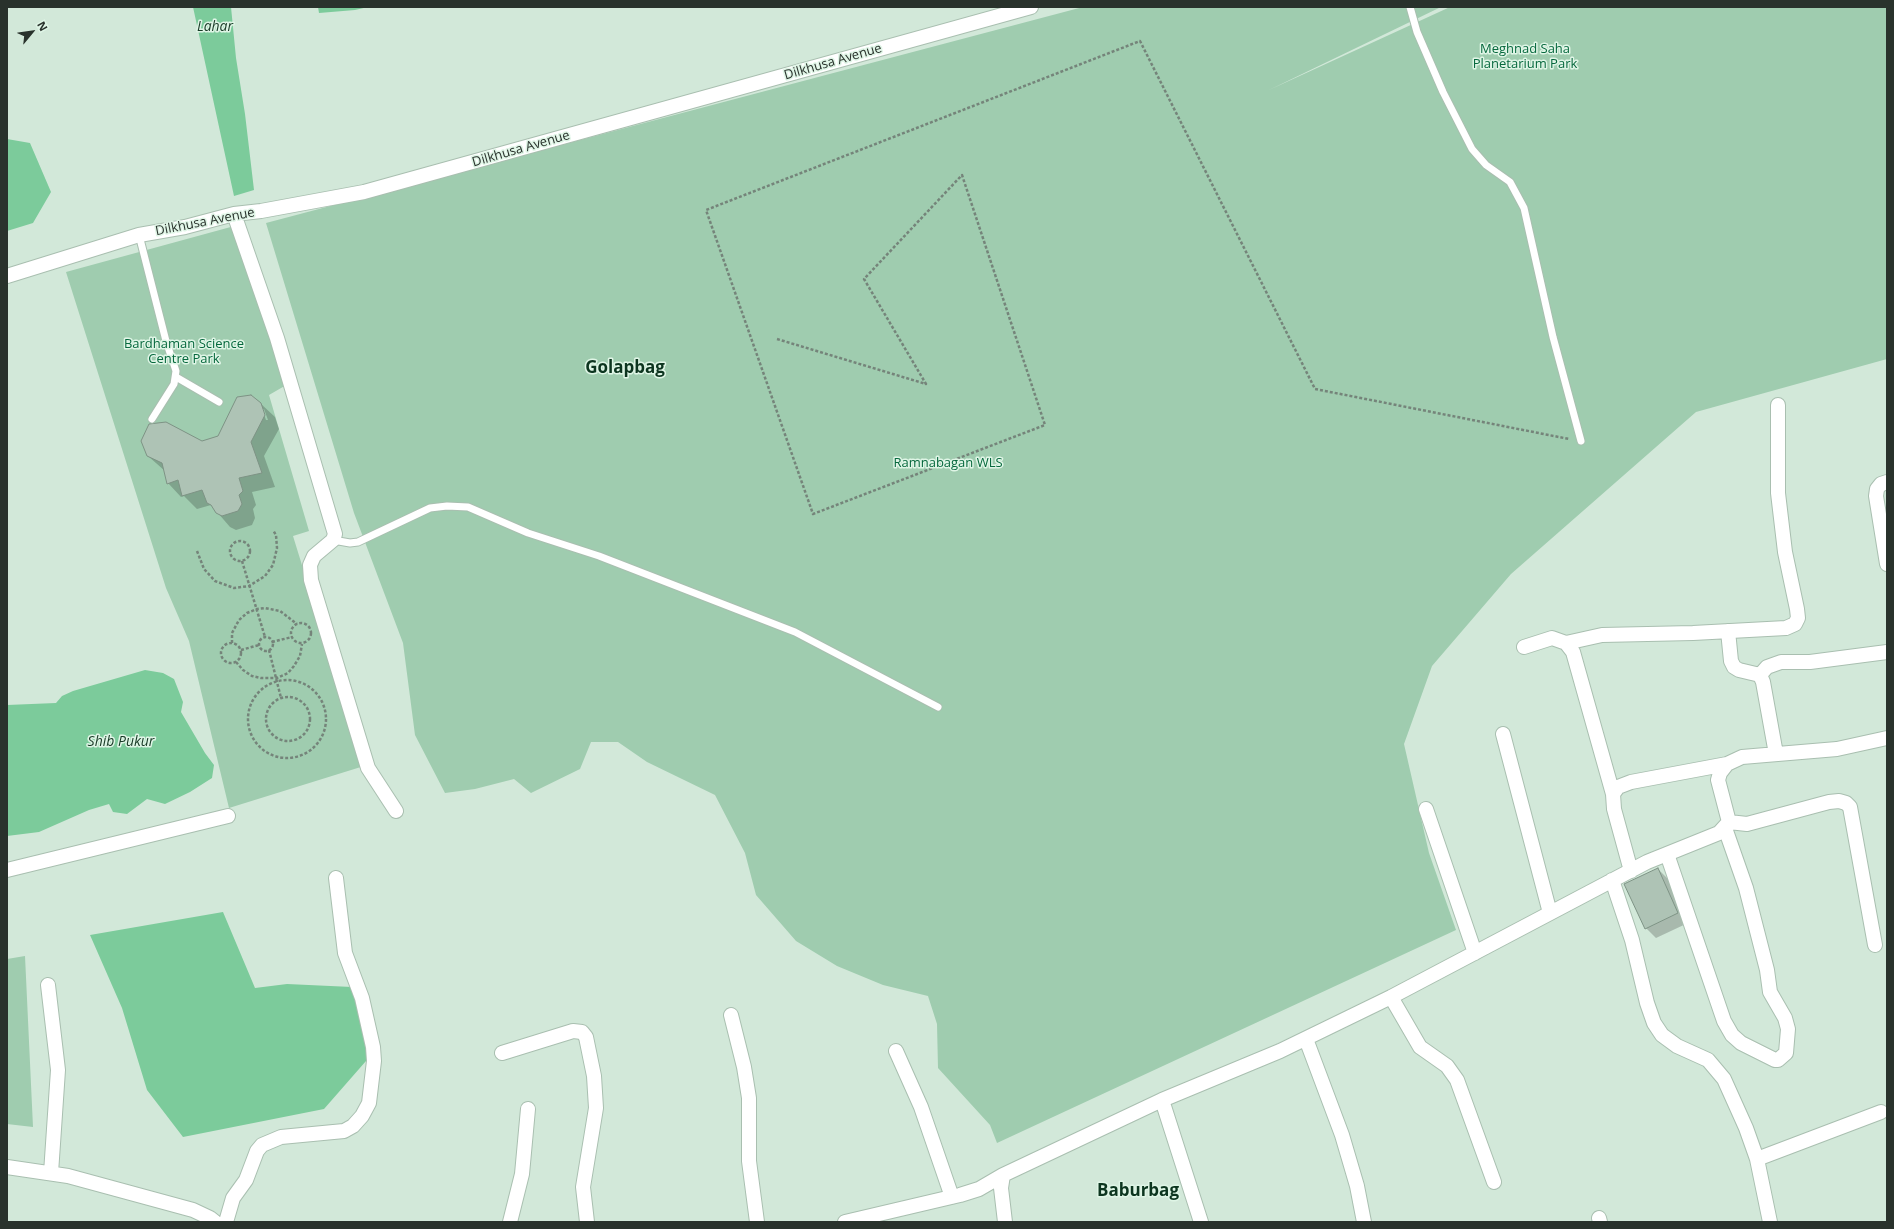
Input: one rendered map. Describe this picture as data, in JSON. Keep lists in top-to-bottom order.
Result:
{
  "streets": {
    "street": ["Dilkhusa Avenue"]
  },
  "districts": ["Golapbag", "Baburbag"],
  "water": ["Lahar", "Shib Pukur"],
  "parks": ["Meghnad Saha Planetarium Park", "Bardhaman Science Centre Park", "Ramnabagan WLS"],
  "north": "top right"
}
